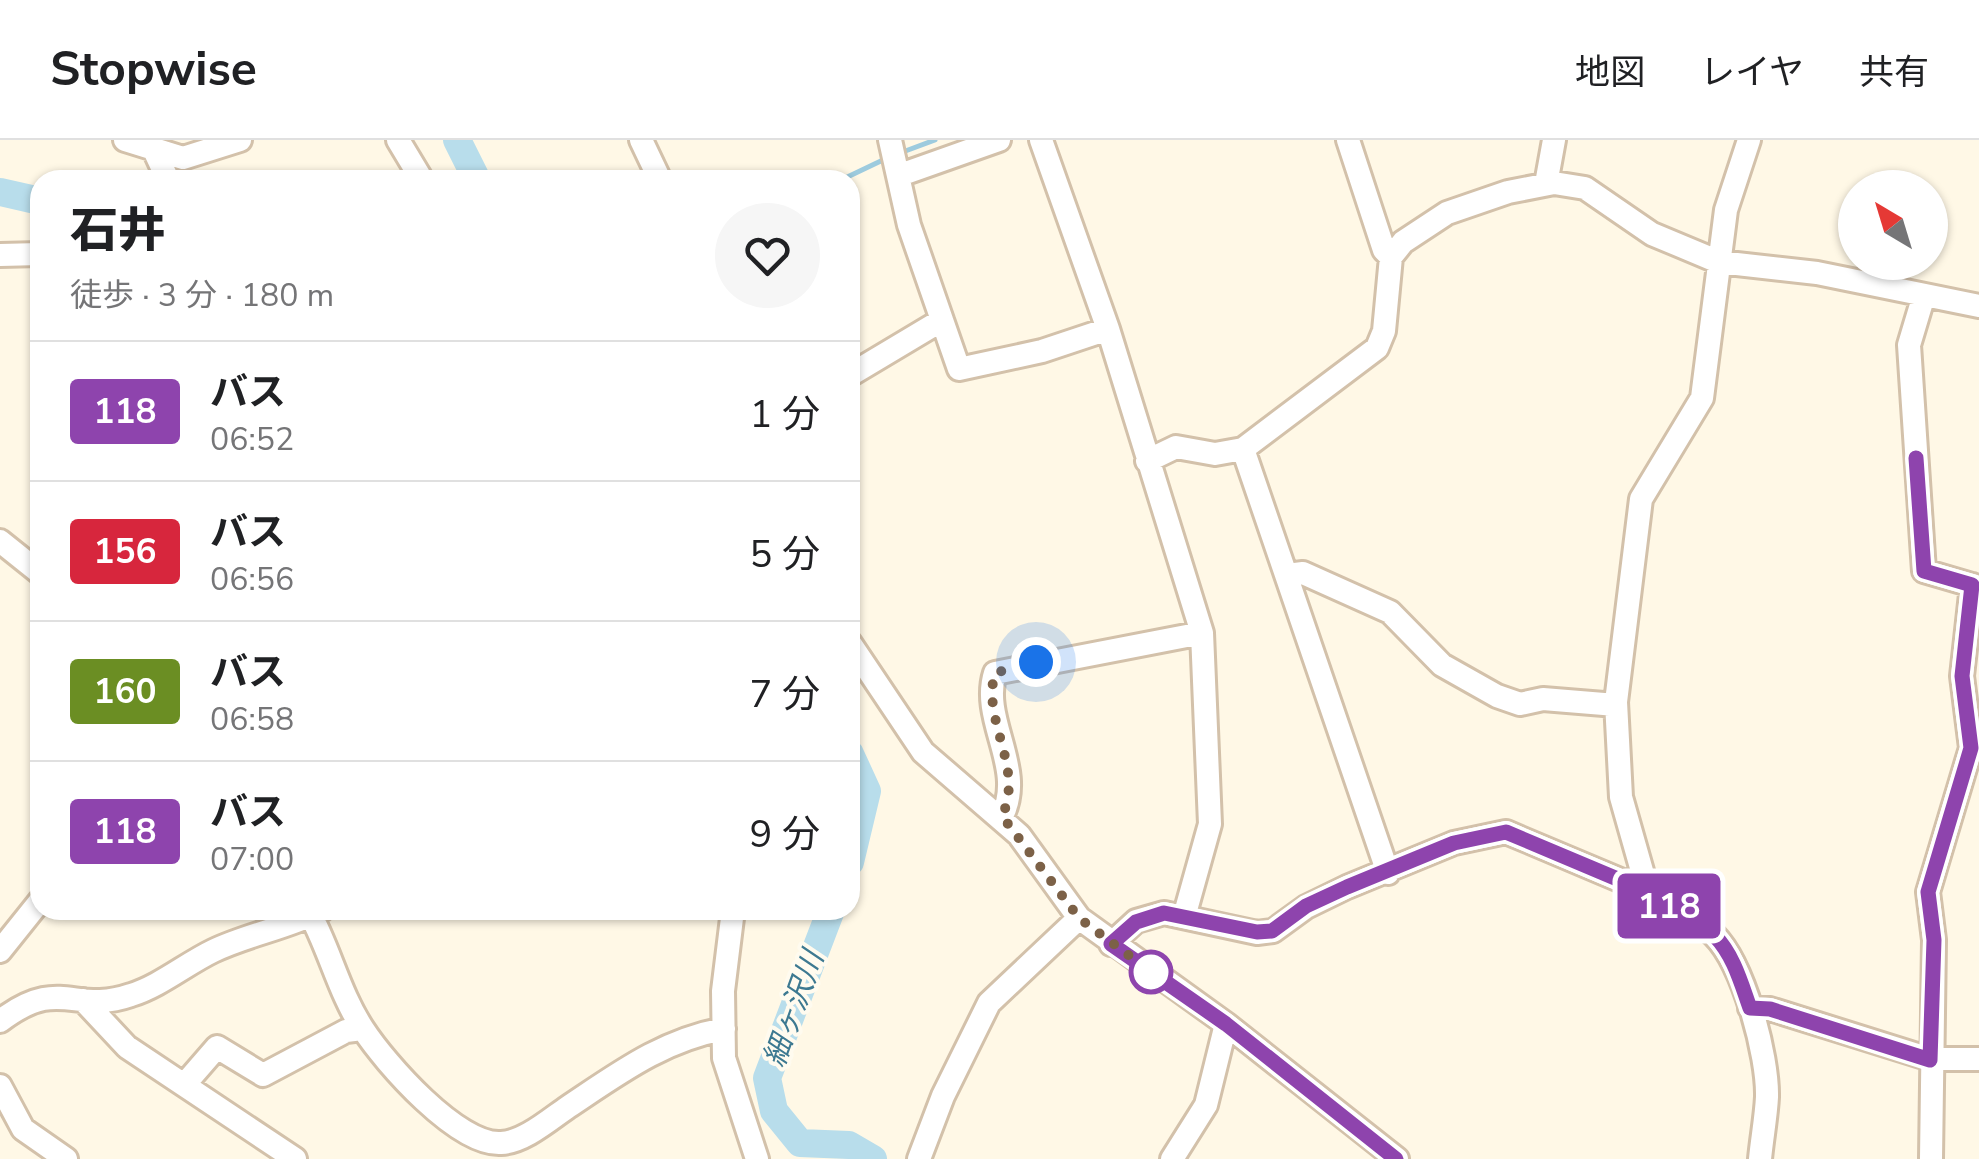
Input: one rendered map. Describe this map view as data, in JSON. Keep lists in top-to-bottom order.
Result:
{
  "water": ["細ヶ沢川"],
  "lines": ["bus line 118"],
  "north": "top left",
  "page": {
    "header": "Stopwise",
    "nav": ["地図", "レイヤ", "共有"],
    "on_map": "118",
    "heading": ["石井", "徒歩 · 3 分 · 180 m"],
    "list": [
      {
        "mark": "118",
        "name": "バス",
        "note": "06:52",
        "value": "1 分"
      },
      {
        "mark": "156",
        "name": "バス",
        "note": "06:56",
        "value": "5 分"
      },
      {
        "mark": "160",
        "name": "バス",
        "note": "06:58",
        "value": "7 分"
      },
      {
        "mark": "118",
        "name": "バス",
        "note": "07:00",
        "value": "9 分"
      }
    ]
  }
}
